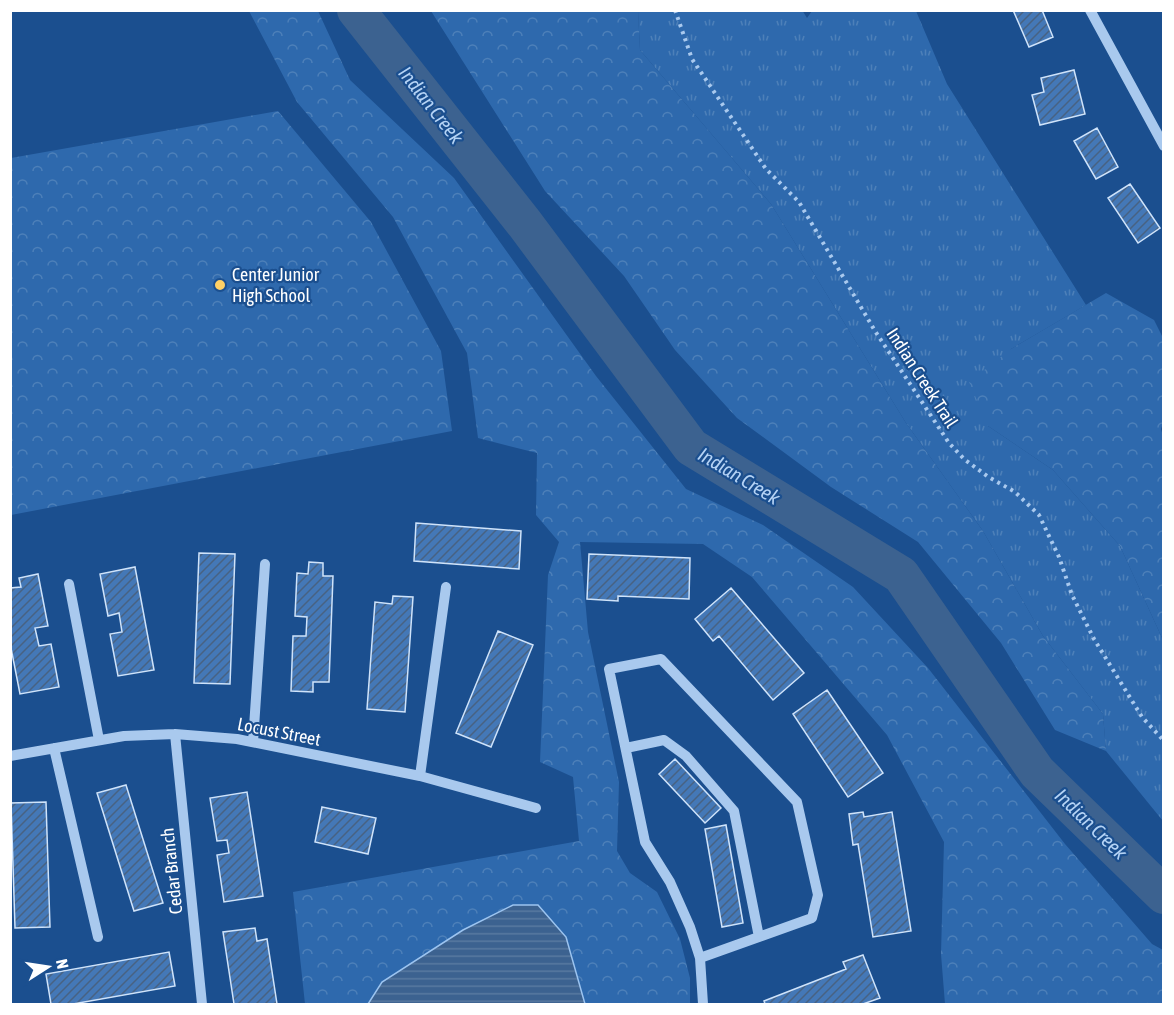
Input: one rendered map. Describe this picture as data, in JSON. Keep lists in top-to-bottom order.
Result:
{
  "streets": {
    "street": ["Locust Street", "Cedar Branch"],
    "path": ["Indian Creek Trail"]
  },
  "crossings": [
    ["Locust Street", "Cedar Branch"]
  ],
  "water": ["Indian Creek"],
  "places": ["Center Junior High School"],
  "north": "right"
}
